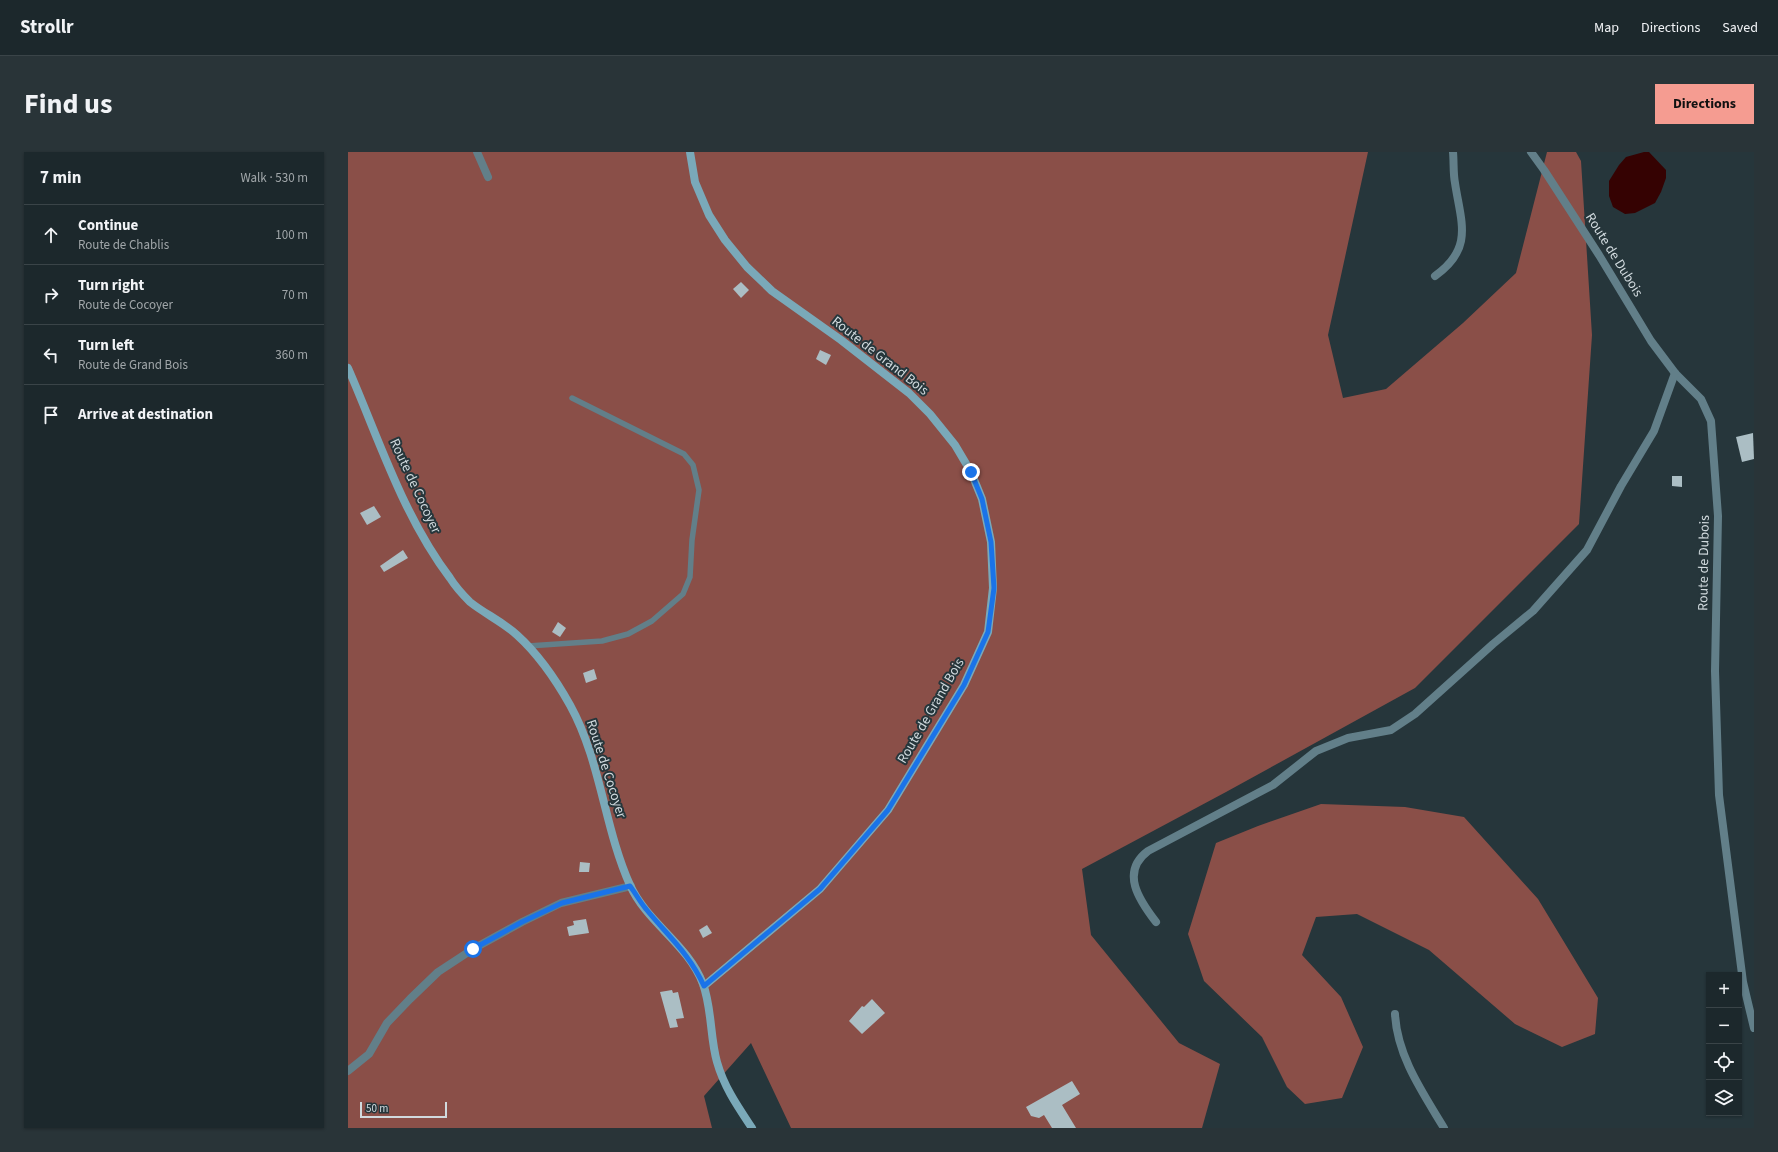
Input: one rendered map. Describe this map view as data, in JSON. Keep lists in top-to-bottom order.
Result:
{
  "streets": {
    "main road": ["Route de Grand Bois", "Route de Cocoyer"],
    "street": ["Route de Dubois"]
  },
  "crossings": [
    ["Route de Grand Bois", "Route de Cocoyer"]
  ],
  "scale_bar": "50 m",
  "page": {
    "header": "Strollr",
    "nav": ["Map", "Directions", "Saved"],
    "title": "Find us",
    "buttons": "Directions",
    "heading": ["7 min", "Walk · 530 m"],
    "list": [
      ["Continue", "Route de Chablis", "100 m"],
      ["Turn right", "Route de Cocoyer", "70 m"],
      ["Turn left", "Route de Grand Bois", "360 m"],
      "Arrive at destination"
    ],
    "map_buttons": ["+", "−"],
    "scale": "50 m"
  }
}
